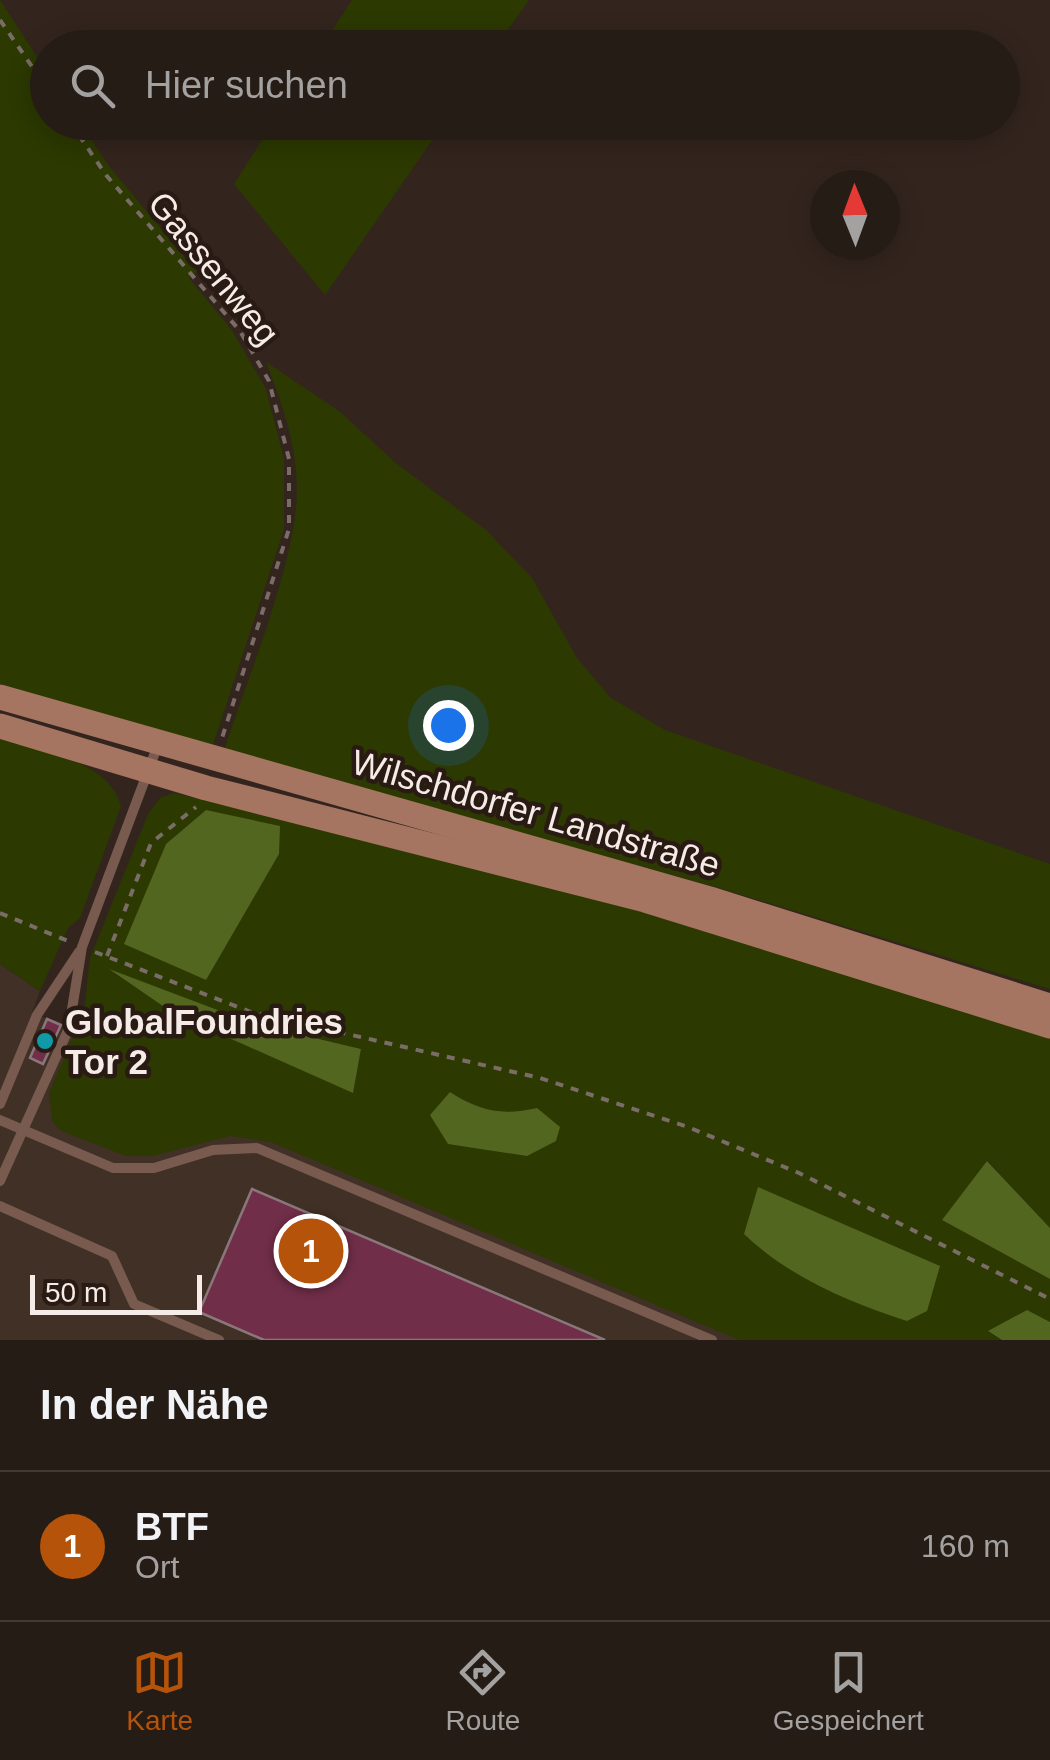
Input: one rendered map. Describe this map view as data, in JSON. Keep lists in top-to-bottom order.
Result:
{
  "streets": {
    "main road": ["Wilschdorfer Landstraße"],
    "path": ["Gassenweg"]
  },
  "places": ["GlobalFoundries Tor 2"],
  "scale_bar": "50 m",
  "north": "top",
  "page": {
    "search": "Hier suchen",
    "pins": "1",
    "scale": "50 m",
    "heading": "In der Nähe",
    "list": [
      {
        "mark": "1",
        "name": "BTF",
        "note": "Ort",
        "value": "160 m"
      }
    ],
    "nav": ["Karte", "Route", "Gespeichert"]
  }
}
